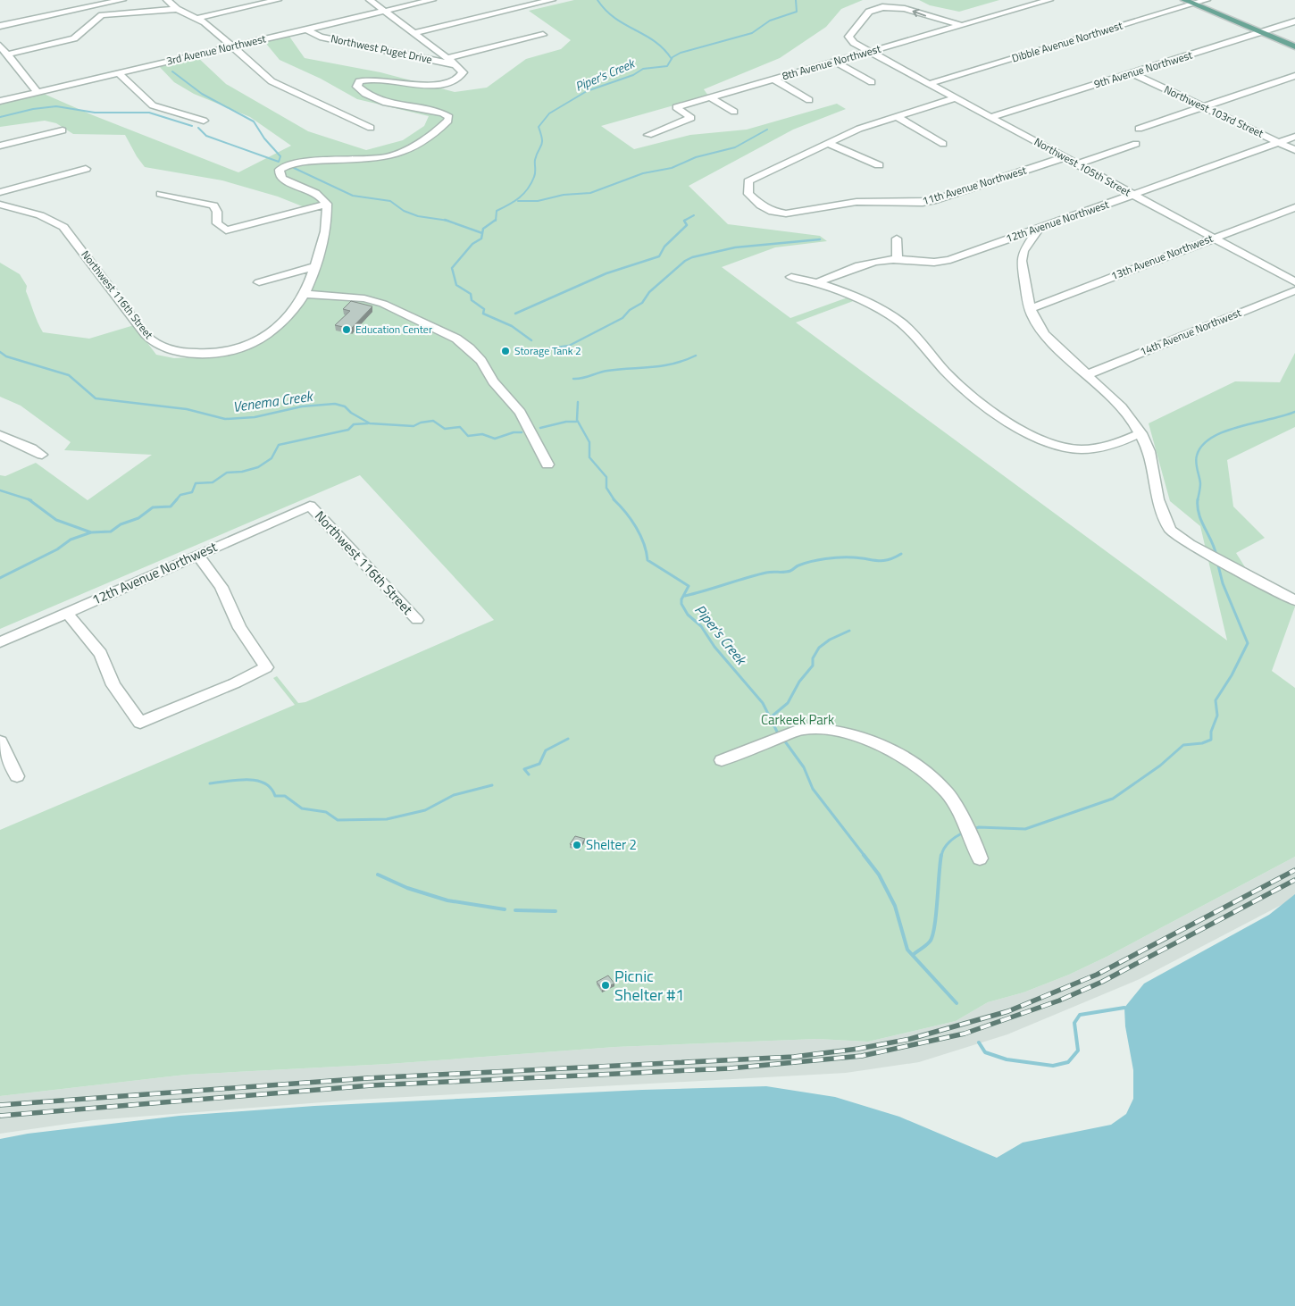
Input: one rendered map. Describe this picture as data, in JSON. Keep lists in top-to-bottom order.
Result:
{
  "streets": {
    "street": [
      "Dibble Avenue Northwest",
      "Northwest Puget Drive",
      "3rd Avenue Northwest",
      "8th Avenue Northwest",
      "9th Avenue Northwest",
      "Northwest 103rd Street",
      "Northwest 105th Street",
      "11th Avenue Northwest",
      "12th Avenue Northwest",
      "13th Avenue Northwest",
      "Northwest 116th Street",
      "14th Avenue Northwest"
    ]
  },
  "crossings": [
    ["Dibble Avenue Northwest", "Northwest 105th Street"],
    ["Northwest Puget Drive", "3rd Avenue Northwest"],
    ["8th Avenue Northwest", "Northwest 105th Street"],
    ["9th Avenue Northwest", "Northwest 103rd Street"],
    ["9th Avenue Northwest", "Northwest 105th Street"],
    ["Northwest 103rd Street", "12th Avenue Northwest"],
    ["Northwest 105th Street", "11th Avenue Northwest"],
    ["Northwest 105th Street", "12th Avenue Northwest"],
    ["Northwest 105th Street", "13th Avenue Northwest"],
    ["12th Avenue Northwest", "Northwest 116th Street"]
  ],
  "water": ["Piper's Creek", "Venema Creek"],
  "parks": ["Carkeek Park"],
  "places": [
    "Education Center",
    "Storage Tank 2",
    "Shelter 2",
    "Picnic Shelter #1"
  ]
}
